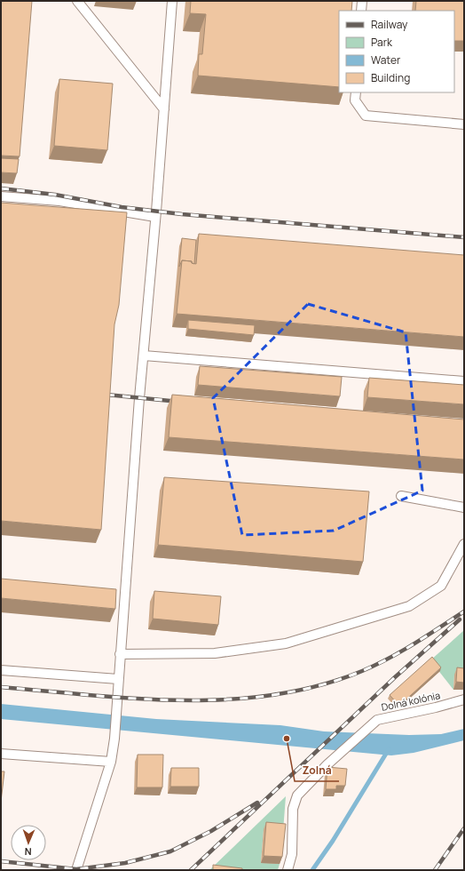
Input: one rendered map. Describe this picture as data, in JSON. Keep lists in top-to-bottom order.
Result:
{
  "streets": {
    "lane": ["Dolná kolónia"]
  },
  "places": ["Zolná"],
  "legend": [
    "Railway",
    "Park",
    "Water",
    "Building"
  ],
  "north": "bottom"
}
